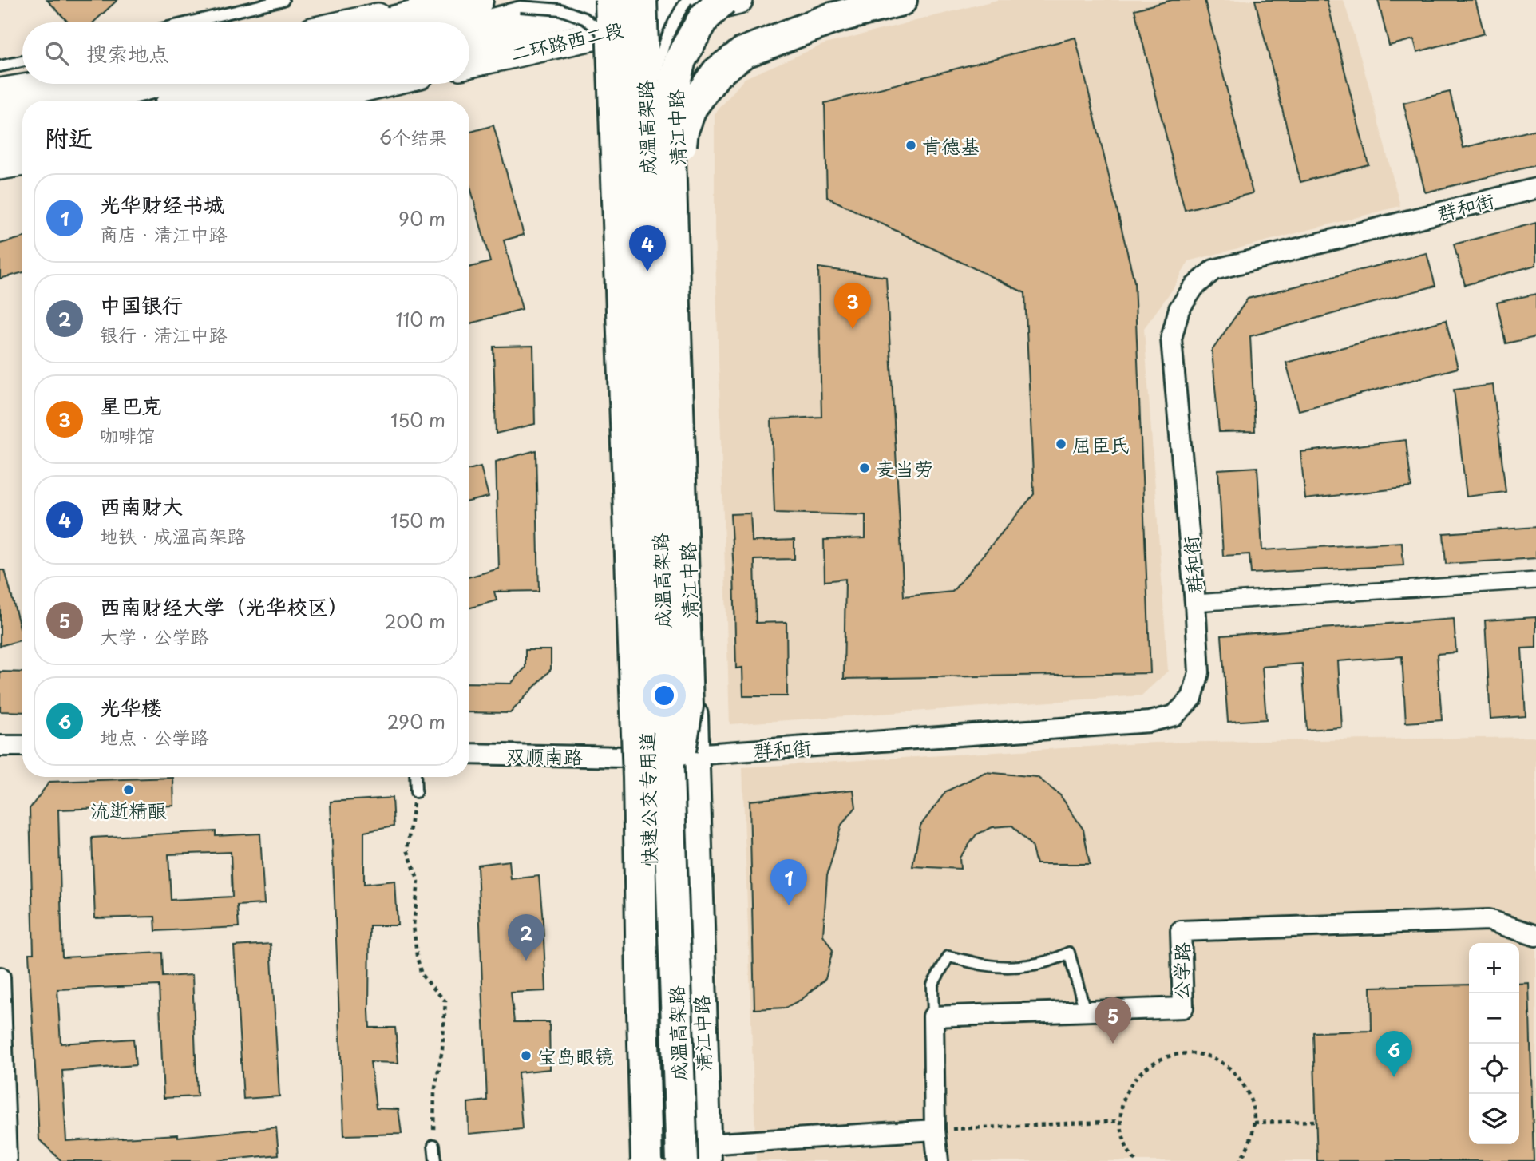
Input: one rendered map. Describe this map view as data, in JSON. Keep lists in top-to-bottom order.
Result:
{
  "streets": {
    "main road": ["二环路西二段", "成温高架路", "清江中路"],
    "street": ["群和街", "双顺南路", "公学路"],
    "lane": ["快速公交专用道"]
  },
  "crossings": [
    ["二环路西二段", "清江中路"],
    ["二环路西二段", "快速公交专用道"],
    ["成温高架路", "清江中路"],
    ["清江中路", "群和街"],
    ["清江中路", "快速公交专用道"]
  ],
  "places": [
    "肯德基",
    "屈臣氏",
    "麦当劳",
    "流逝精酿",
    "宝岛眼镜"
  ],
  "page": {
    "search": "搜索地点",
    "heading": ["附近", "6个结果"],
    "list": [
      {
        "mark": "1",
        "name": "光华财经书城",
        "note": "商店 · 清江中路",
        "value": "90 m"
      },
      {
        "mark": "2",
        "name": "中国银行",
        "note": "银行 · 清江中路",
        "value": "110 m"
      },
      {
        "mark": "3",
        "name": "星巴克",
        "note": "咖啡馆",
        "value": "150 m"
      },
      {
        "mark": "4",
        "name": "西南财大",
        "note": "地铁 · 成温高架路",
        "value": "150 m"
      },
      {
        "mark": "5",
        "name": "西南财经大学（光华校区）",
        "note": "大学 · 公学路",
        "value": "200 m"
      },
      {
        "mark": "6",
        "name": "光华楼",
        "note": "地点 · 公学路",
        "value": "290 m"
      }
    ],
    "pins": [
      "4",
      "3",
      "1",
      "2",
      "5",
      "6"
    ],
    "map_buttons": ["+", "−"]
  }
}
